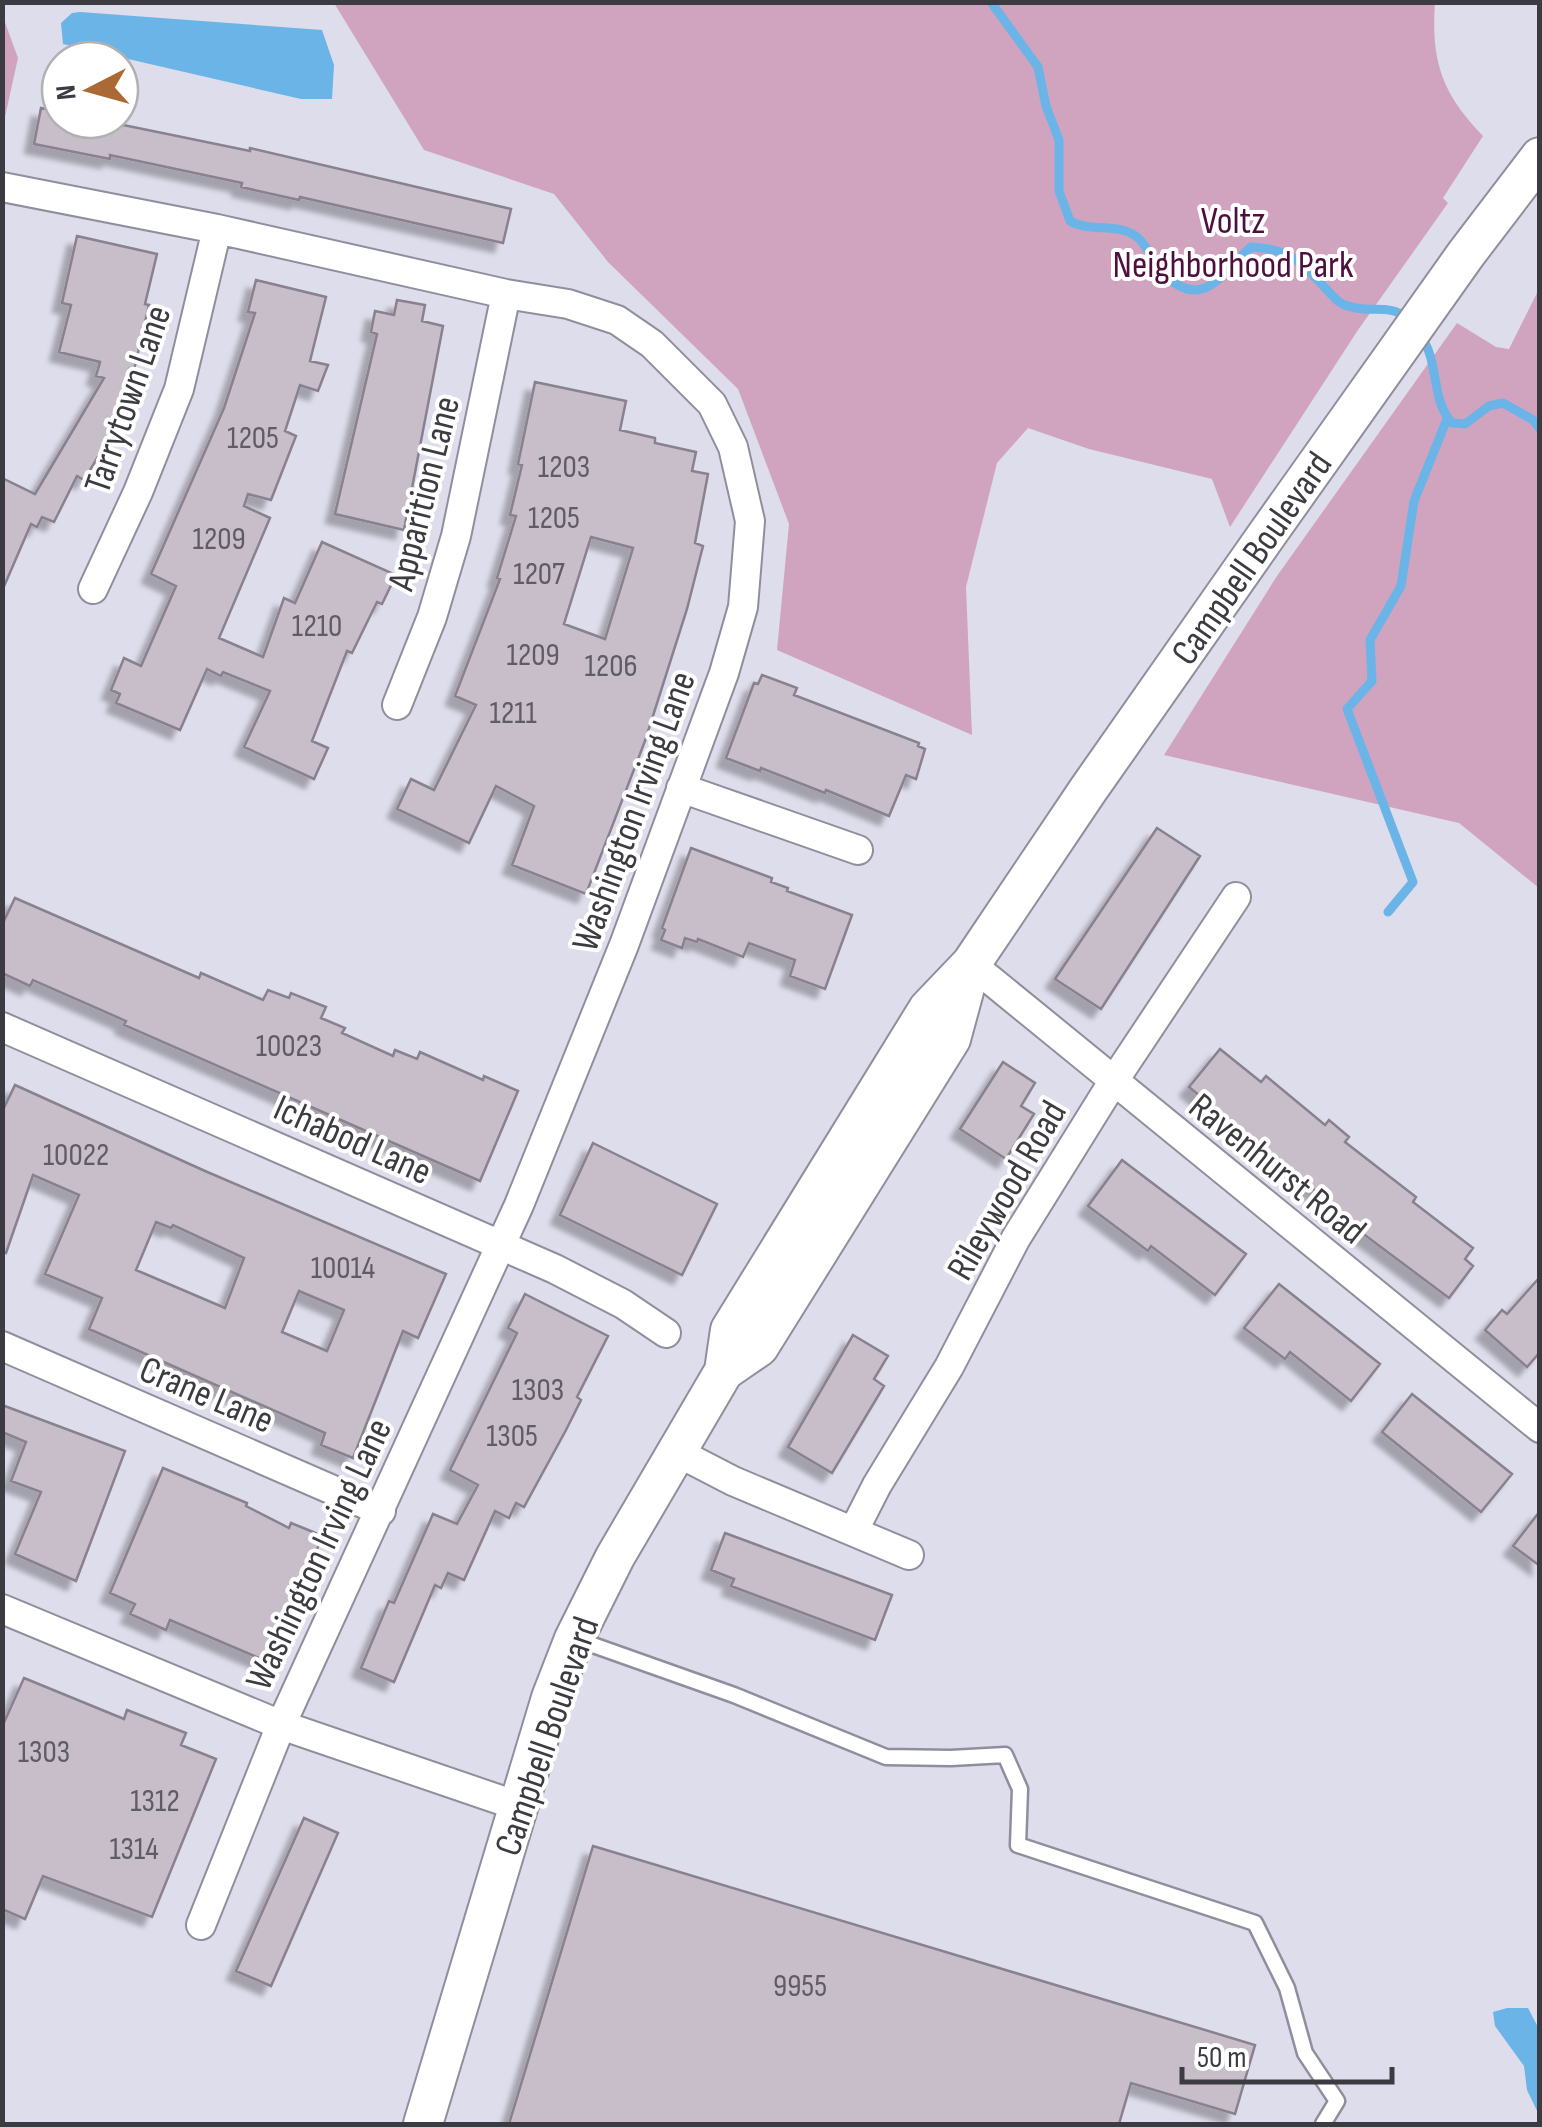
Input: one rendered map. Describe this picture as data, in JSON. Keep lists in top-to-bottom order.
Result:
{
  "streets": {
    "street": [
      "Tarrytown Lane",
      "Apparition Lane",
      "Campbell Boulevard",
      "Washington Irving Lane",
      "Ichabod Lane",
      "Ravenhurst Road",
      "Rileywood Road",
      "Crane Lane"
    ]
  },
  "crossings": [
    ["Tarrytown Lane", "Washington Irving Lane"],
    ["Apparition Lane", "Washington Irving Lane"],
    ["Campbell Boulevard", "Ravenhurst Road"],
    ["Washington Irving Lane", "Ichabod Lane"],
    ["Washington Irving Lane", "Crane Lane"],
    ["Ravenhurst Road", "Rileywood Road"]
  ],
  "parks": ["Voltz Neighborhood Park"],
  "house_numbers": [
    "1205",
    "1203",
    "1205",
    "1209",
    "1207",
    "1210",
    "1209",
    "1206",
    "1211",
    "10023",
    "10022",
    "10014",
    "1303",
    "1305",
    "1303",
    "1312",
    "1314",
    "9955"
  ],
  "scale_bar": "50 m",
  "north": "left"
}
